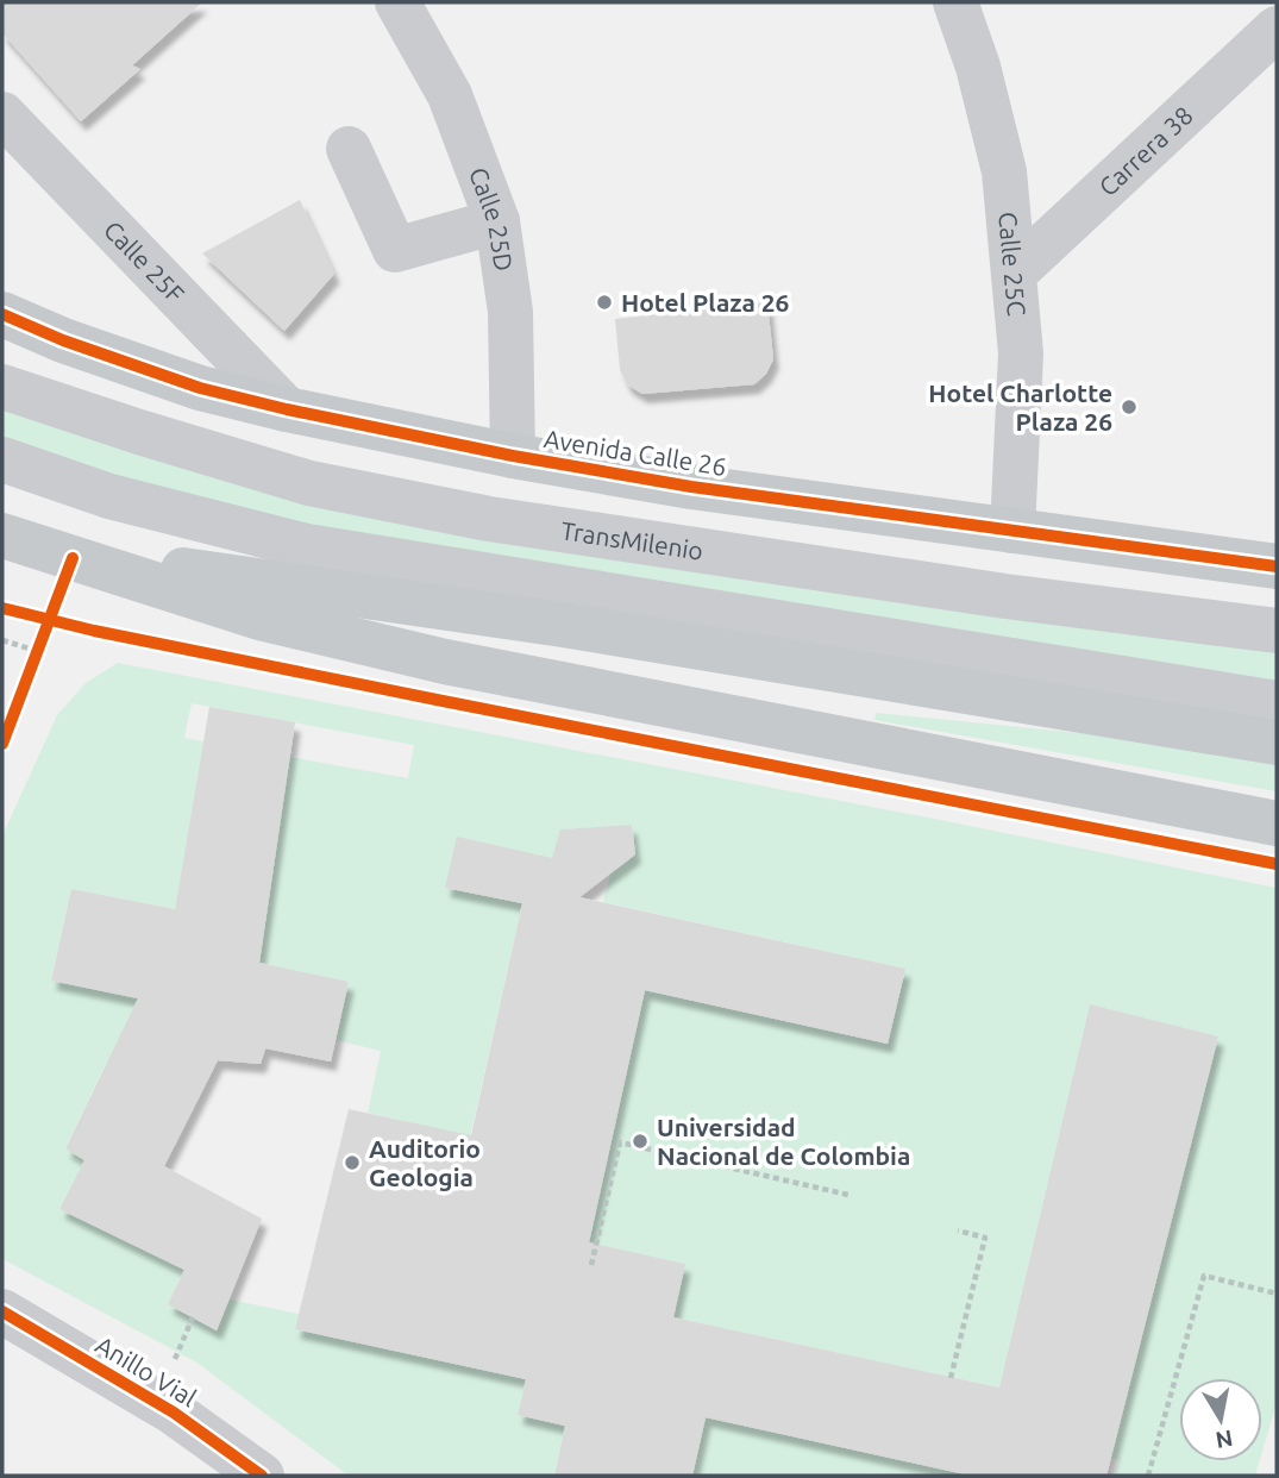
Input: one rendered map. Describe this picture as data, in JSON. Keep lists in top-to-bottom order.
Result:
{
  "streets": {
    "main road": ["Avenida Calle 26"],
    "street": [
      "Carrera 38",
      "Calle 25D",
      "Calle 25F",
      "Calle 25C",
      "TransMilenio",
      "Anillo Vial"
    ]
  },
  "crossings": [
    ["Carrera 38", "Calle 25C"],
    ["Calle 25D", "Avenida Calle 26"],
    ["Calle 25F", "Avenida Calle 26"],
    ["Calle 25C", "Avenida Calle 26"]
  ],
  "places": [
    "Hotel Plaza 26",
    "Hotel Charlotte Plaza 26",
    "Universidad Nacional de Colombia",
    "Auditorio Geologia"
  ],
  "north": "bottom"
}
